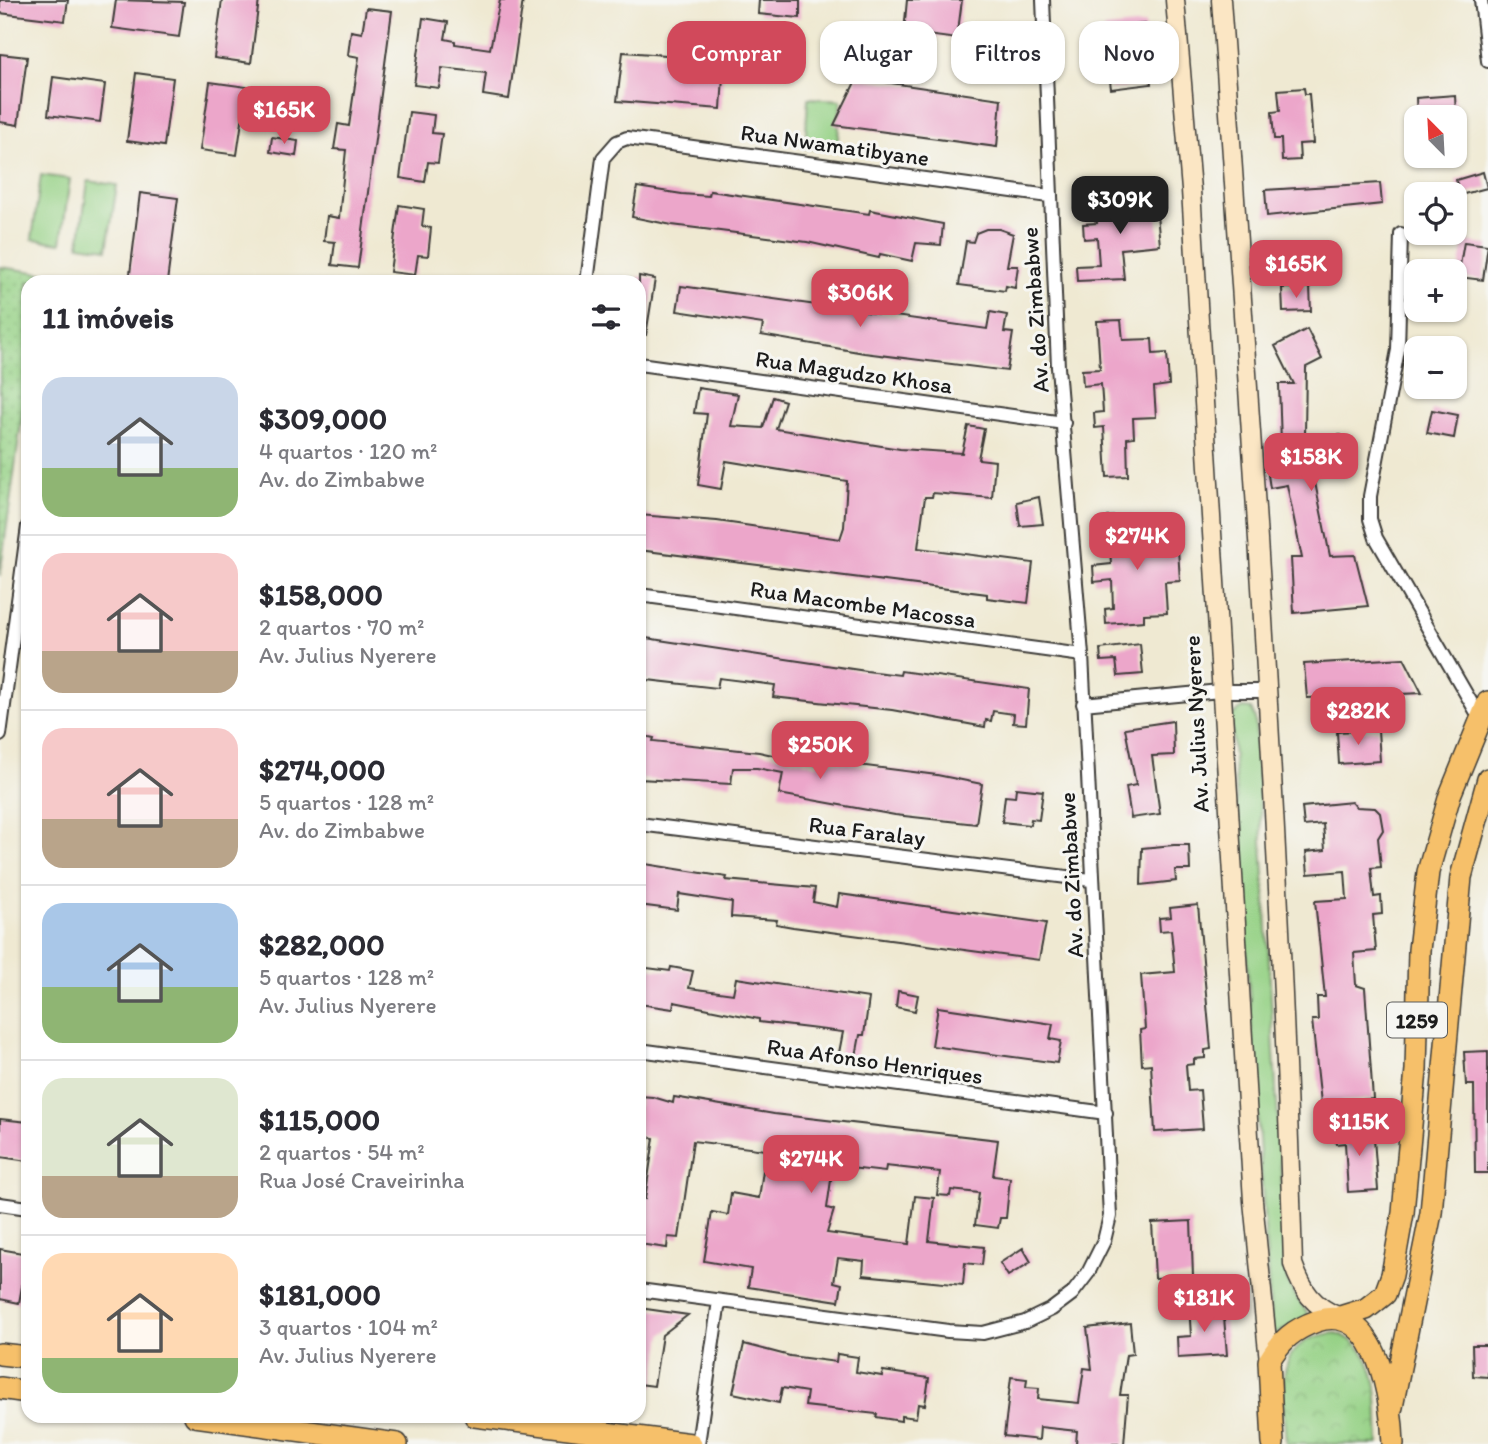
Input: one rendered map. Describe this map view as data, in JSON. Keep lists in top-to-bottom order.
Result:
{
  "streets": {
    "main road": ["Av. Julius Nyerere", "1259"],
    "street": [
      "Rua Nwamatibyane",
      "Av. do Zimbabwe",
      "Rua Magudzo Khosa",
      "Rua Macombe Macossa",
      "Rua Faralay",
      "Rua Afonso Henriques"
    ]
  },
  "crossings": [
    ["Rua Nwamatibyane", "Av. do Zimbabwe"],
    ["Av. do Zimbabwe", "Rua Magudzo Khosa"],
    ["Av. do Zimbabwe", "Rua Macombe Macossa"],
    ["Av. do Zimbabwe", "Rua Faralay"],
    ["Av. do Zimbabwe", "Rua Afonso Henriques"]
  ],
  "north": "top left",
  "page": {
    "chip": [
      "Comprar",
      "Alugar",
      "Filtros",
      "Novo"
    ],
    "price": [
      "$165K",
      "$309K",
      "$165K",
      "$306K",
      "$158K",
      "$274K",
      "$282K",
      "$250K",
      "$115K",
      "$274K",
      "$181K"
    ],
    "map_buttons": ["+", "−"],
    "heading": "11 imóveis",
    "list": [
      {
        "name": "$309,000",
        "note": "4 quartos · 120 m² · Av. do Zimbabwe"
      },
      {
        "name": "$158,000",
        "note": "2 quartos · 70 m² · Av. Julius Nyerere"
      },
      {
        "name": "$274,000",
        "note": "5 quartos · 128 m² · Av. do Zimbabwe"
      },
      {
        "name": "$282,000",
        "note": "5 quartos · 128 m² · Av. Julius Nyerere"
      },
      {
        "name": "$115,000",
        "note": "2 quartos · 54 m² · Rua José Craveirinha"
      },
      {
        "name": "$181,000",
        "note": "3 quartos · 104 m² · Av. Julius Nyerere"
      }
    ]
  }
}
